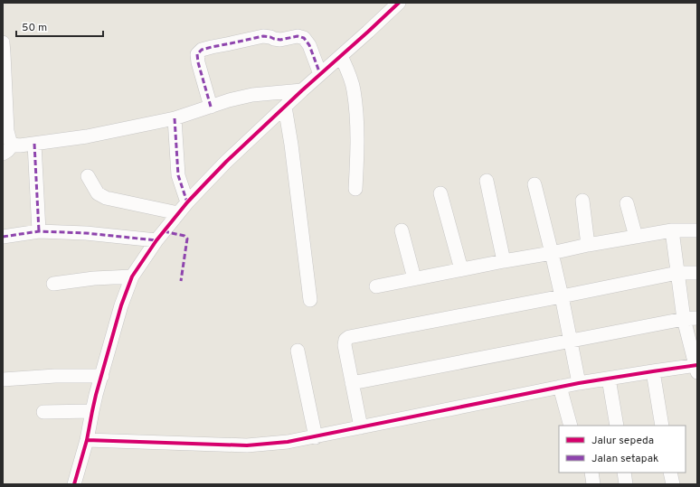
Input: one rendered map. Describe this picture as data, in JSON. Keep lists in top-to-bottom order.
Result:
{
  "legend": ["Jalur sepeda", "Jalan setapak"],
  "scale_bar": "50 m"
}
